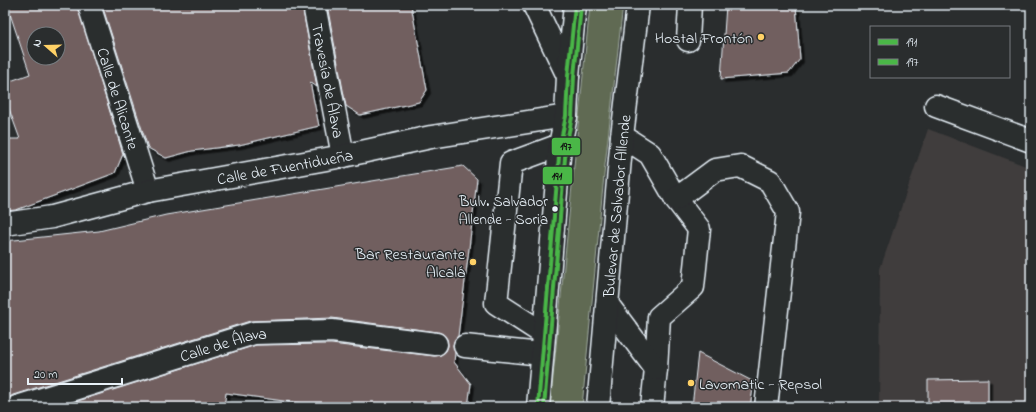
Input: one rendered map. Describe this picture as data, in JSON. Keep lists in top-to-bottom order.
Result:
{
  "streets": {
    "street": [
      "Travesía de Álava",
      "Calle de Alicante",
      "Calle de Fuentidueña",
      "Bulevar de Salvador Allende",
      "Calle de Álava"
    ]
  },
  "crossings": [
    ["Travesía de Álava", "Calle de Fuentidueña"],
    ["Calle de Alicante", "Calle de Fuentidueña"]
  ],
  "places": [
    "Hostal Frontón",
    "Bulv. Salvador Allende - Soria",
    "Bar Restaurante Alcalá",
    "Lavomatic - Repsol"
  ],
  "lines": ["transit line 191", "transit line 197"],
  "legend": ["191", "197"],
  "scale_bar": "20 m",
  "north": "left"
}
